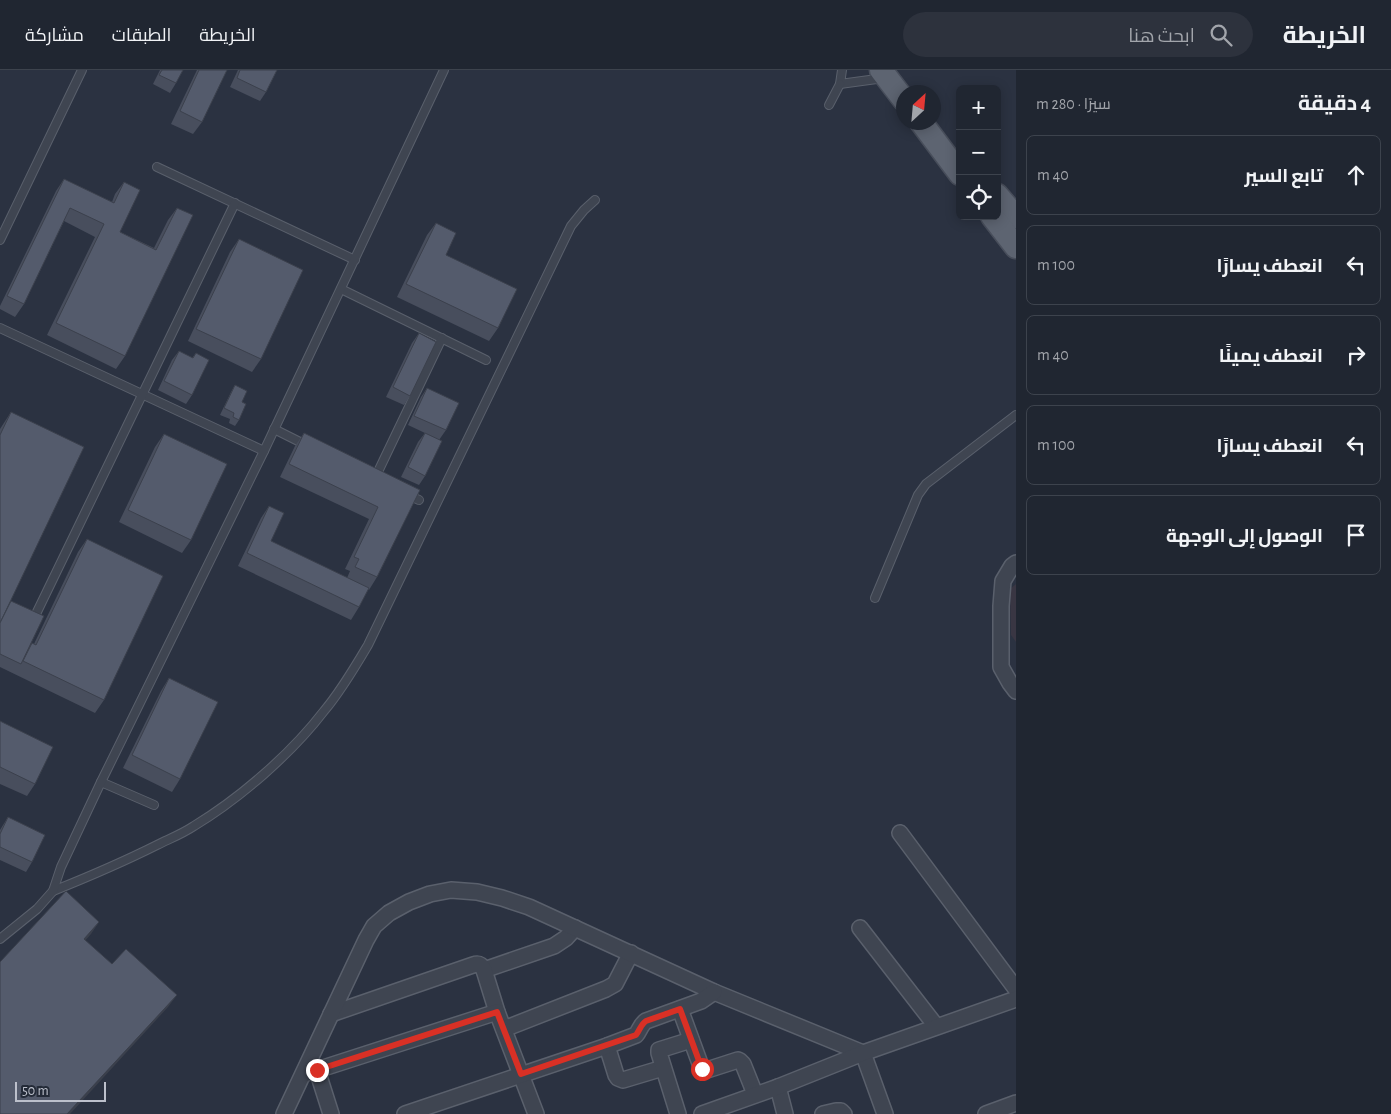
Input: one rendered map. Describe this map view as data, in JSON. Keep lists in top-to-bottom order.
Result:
{
  "scale_bar": "50 m",
  "north": "top right",
  "page": {
    "header": "الخريطة",
    "search": "ابحث هنا",
    "nav": ["الخريطة", "الطبقات", "مشاركة"],
    "heading": ["4 دقيقة", "سيرًا · 280 m"],
    "map_buttons": ["+", "−"],
    "list": [
      ["تابع السير", "40 m"],
      ["انعطف يسارًا", "100 m"],
      ["انعطف يمينًا", "40 m"],
      ["انعطف يسارًا", "100 m"],
      "الوصول إلى الوجهة"
    ],
    "scale": "50 m"
  }
}
